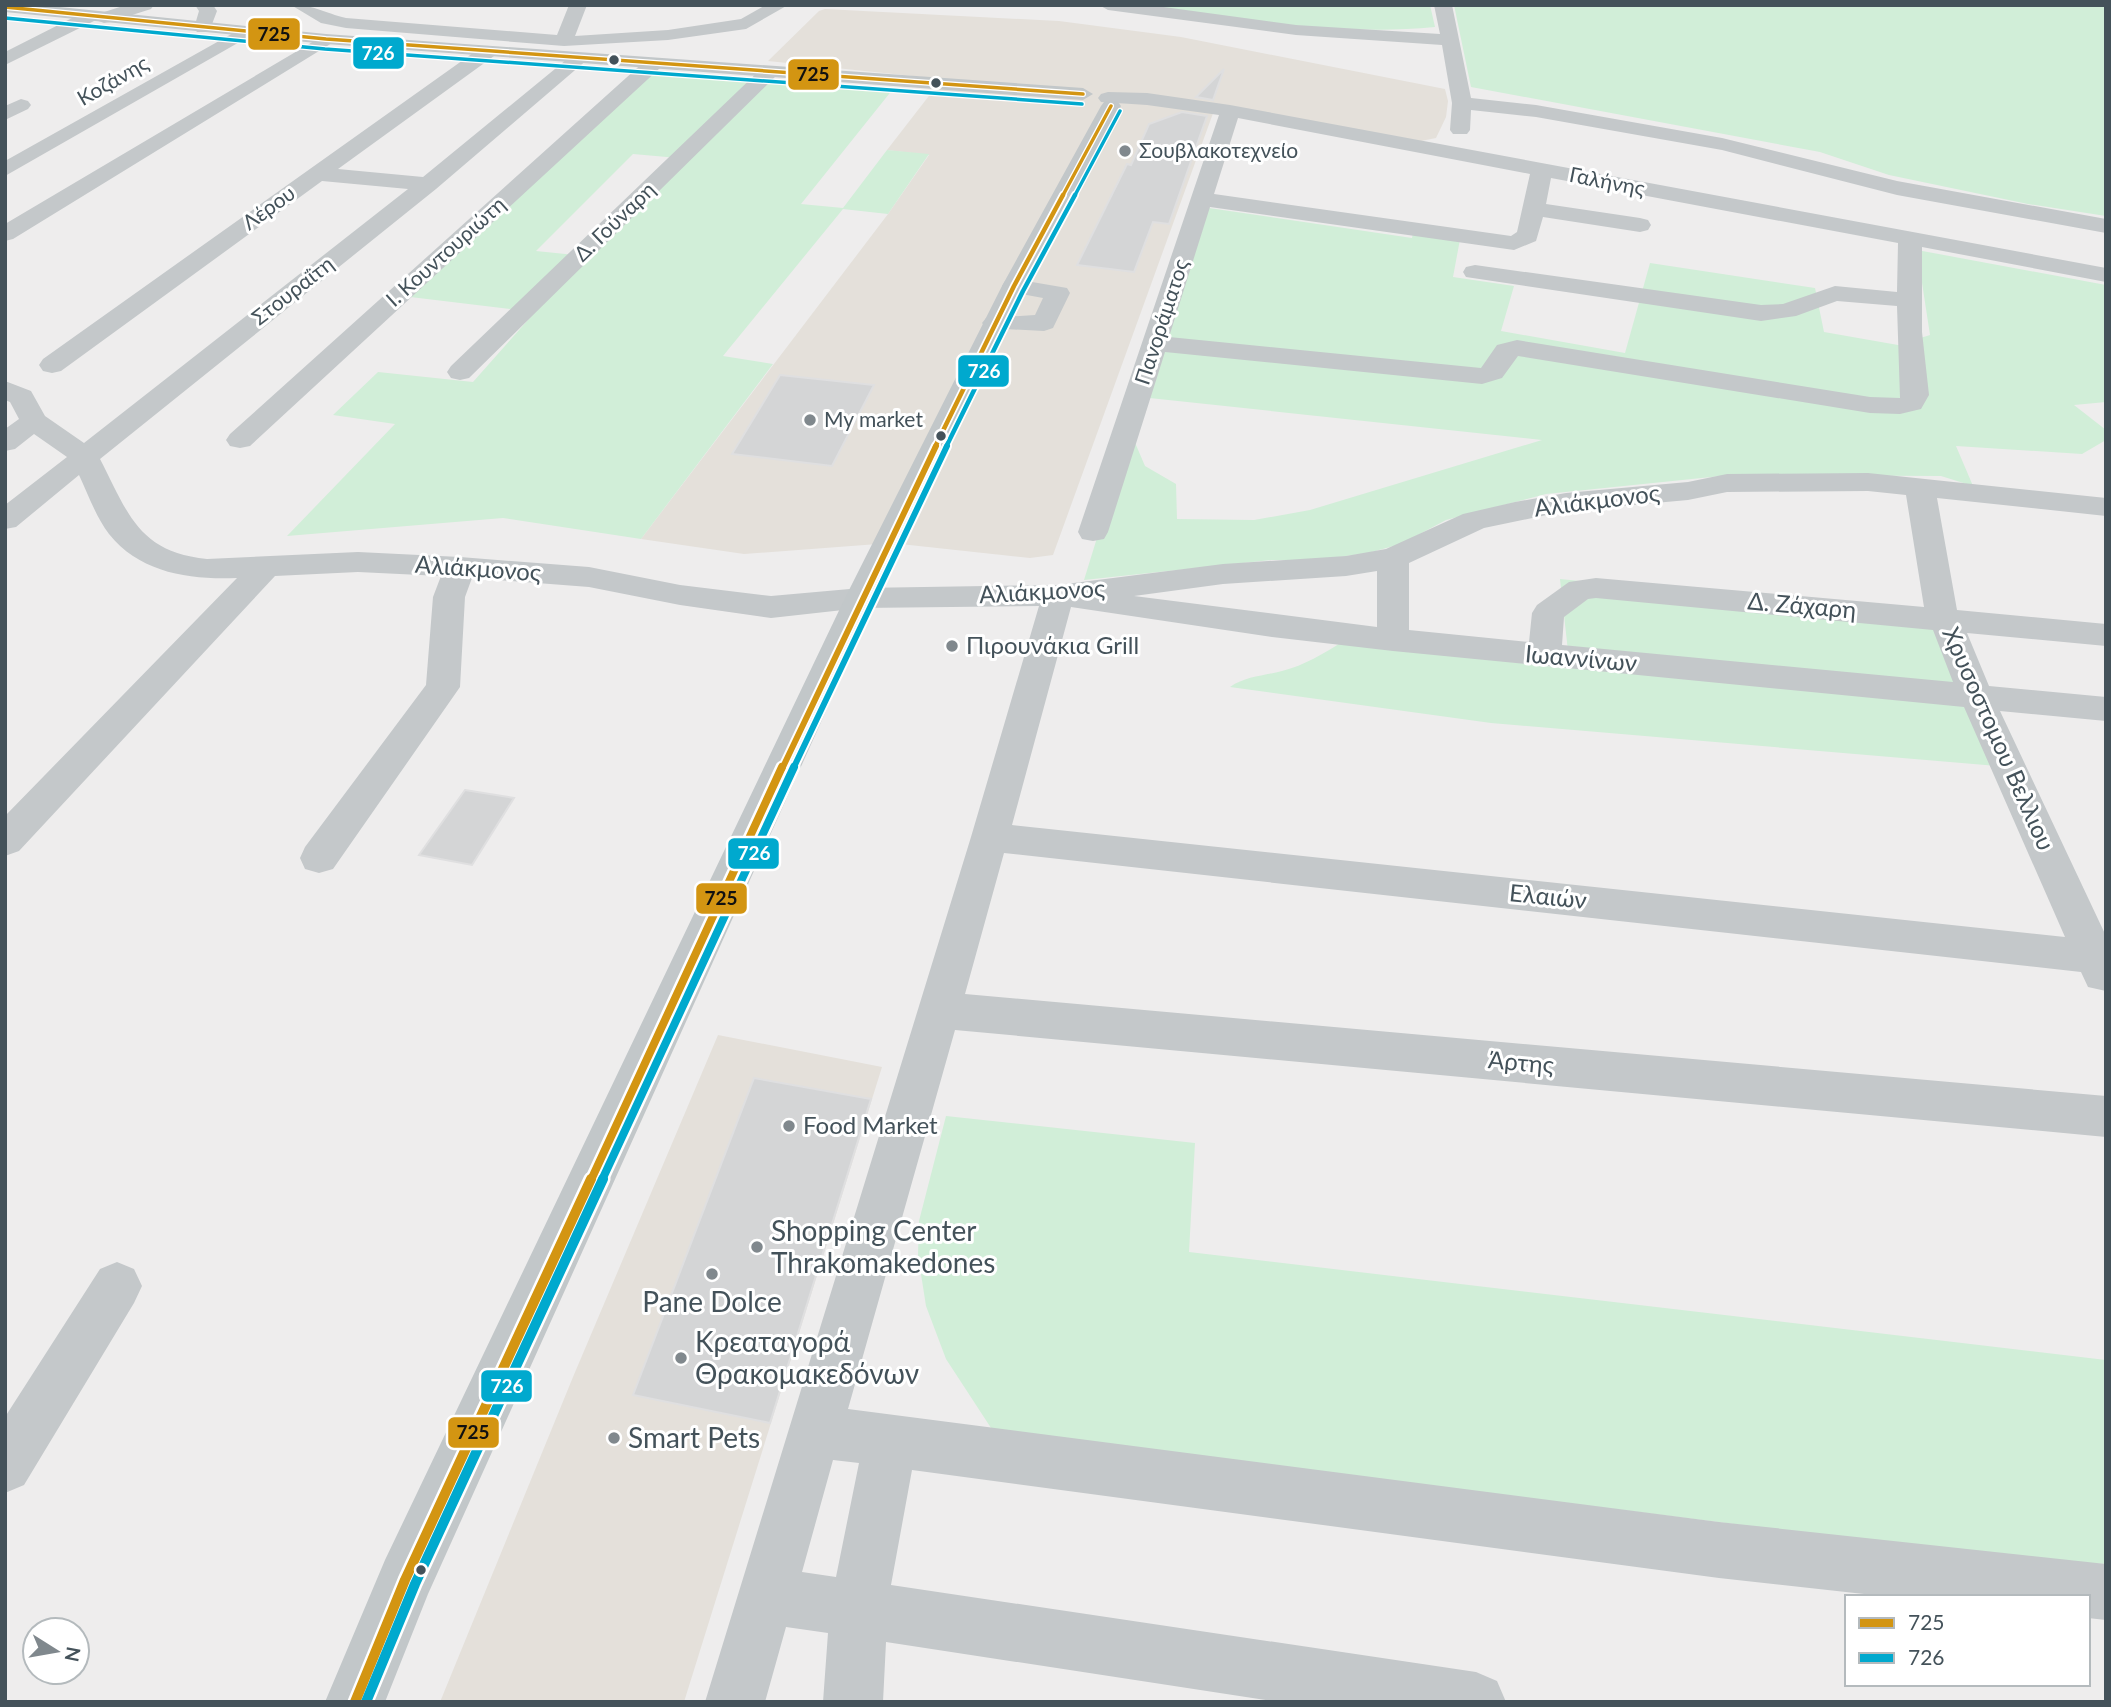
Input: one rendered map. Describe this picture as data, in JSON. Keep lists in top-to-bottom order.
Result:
{
  "streets": {
    "street": [
      "Κοζάνης",
      "Γαλήνης",
      "Λέρου",
      "Δ. Γούναρη",
      "Ι. Κουντουριώτη",
      "Στουραΐτη",
      "Πανοράματος",
      "Αλιάκμονος",
      "Δ. Ζάχαρη",
      "Ιωαννίνων",
      "Χρυσοστομου Βελλιου",
      "Ελαιών",
      "Άρτης"
    ]
  },
  "crossings": [
    ["Γαλήνης", "Πανοράματος"],
    ["Στουραΐτη", "Αλιάκμονος"],
    ["Αλιάκμονος", "Ιωαννίνων"],
    ["Αλιάκμονος", "Χρυσοστομου Βελλιου"],
    ["Δ. Ζάχαρη", "Ιωαννίνων"],
    ["Δ. Ζάχαρη", "Χρυσοστομου Βελλιου"],
    ["Ιωαννίνων", "Χρυσοστομου Βελλιου"],
    ["Χρυσοστομου Βελλιου", "Ελαιών"]
  ],
  "places": [
    "Σουβλακοτεχνείο",
    "My market",
    "Πιρουνάκια Grill",
    "Food Market",
    "Shopping Center Thrakomakedones",
    "Pane Dolce",
    "Κρεαταγορά Θρακομακεδόνων",
    "Smart Pets"
  ],
  "lines": ["transit line 725", "transit line 726"],
  "legend": ["725", "726"],
  "north": "right"
}
